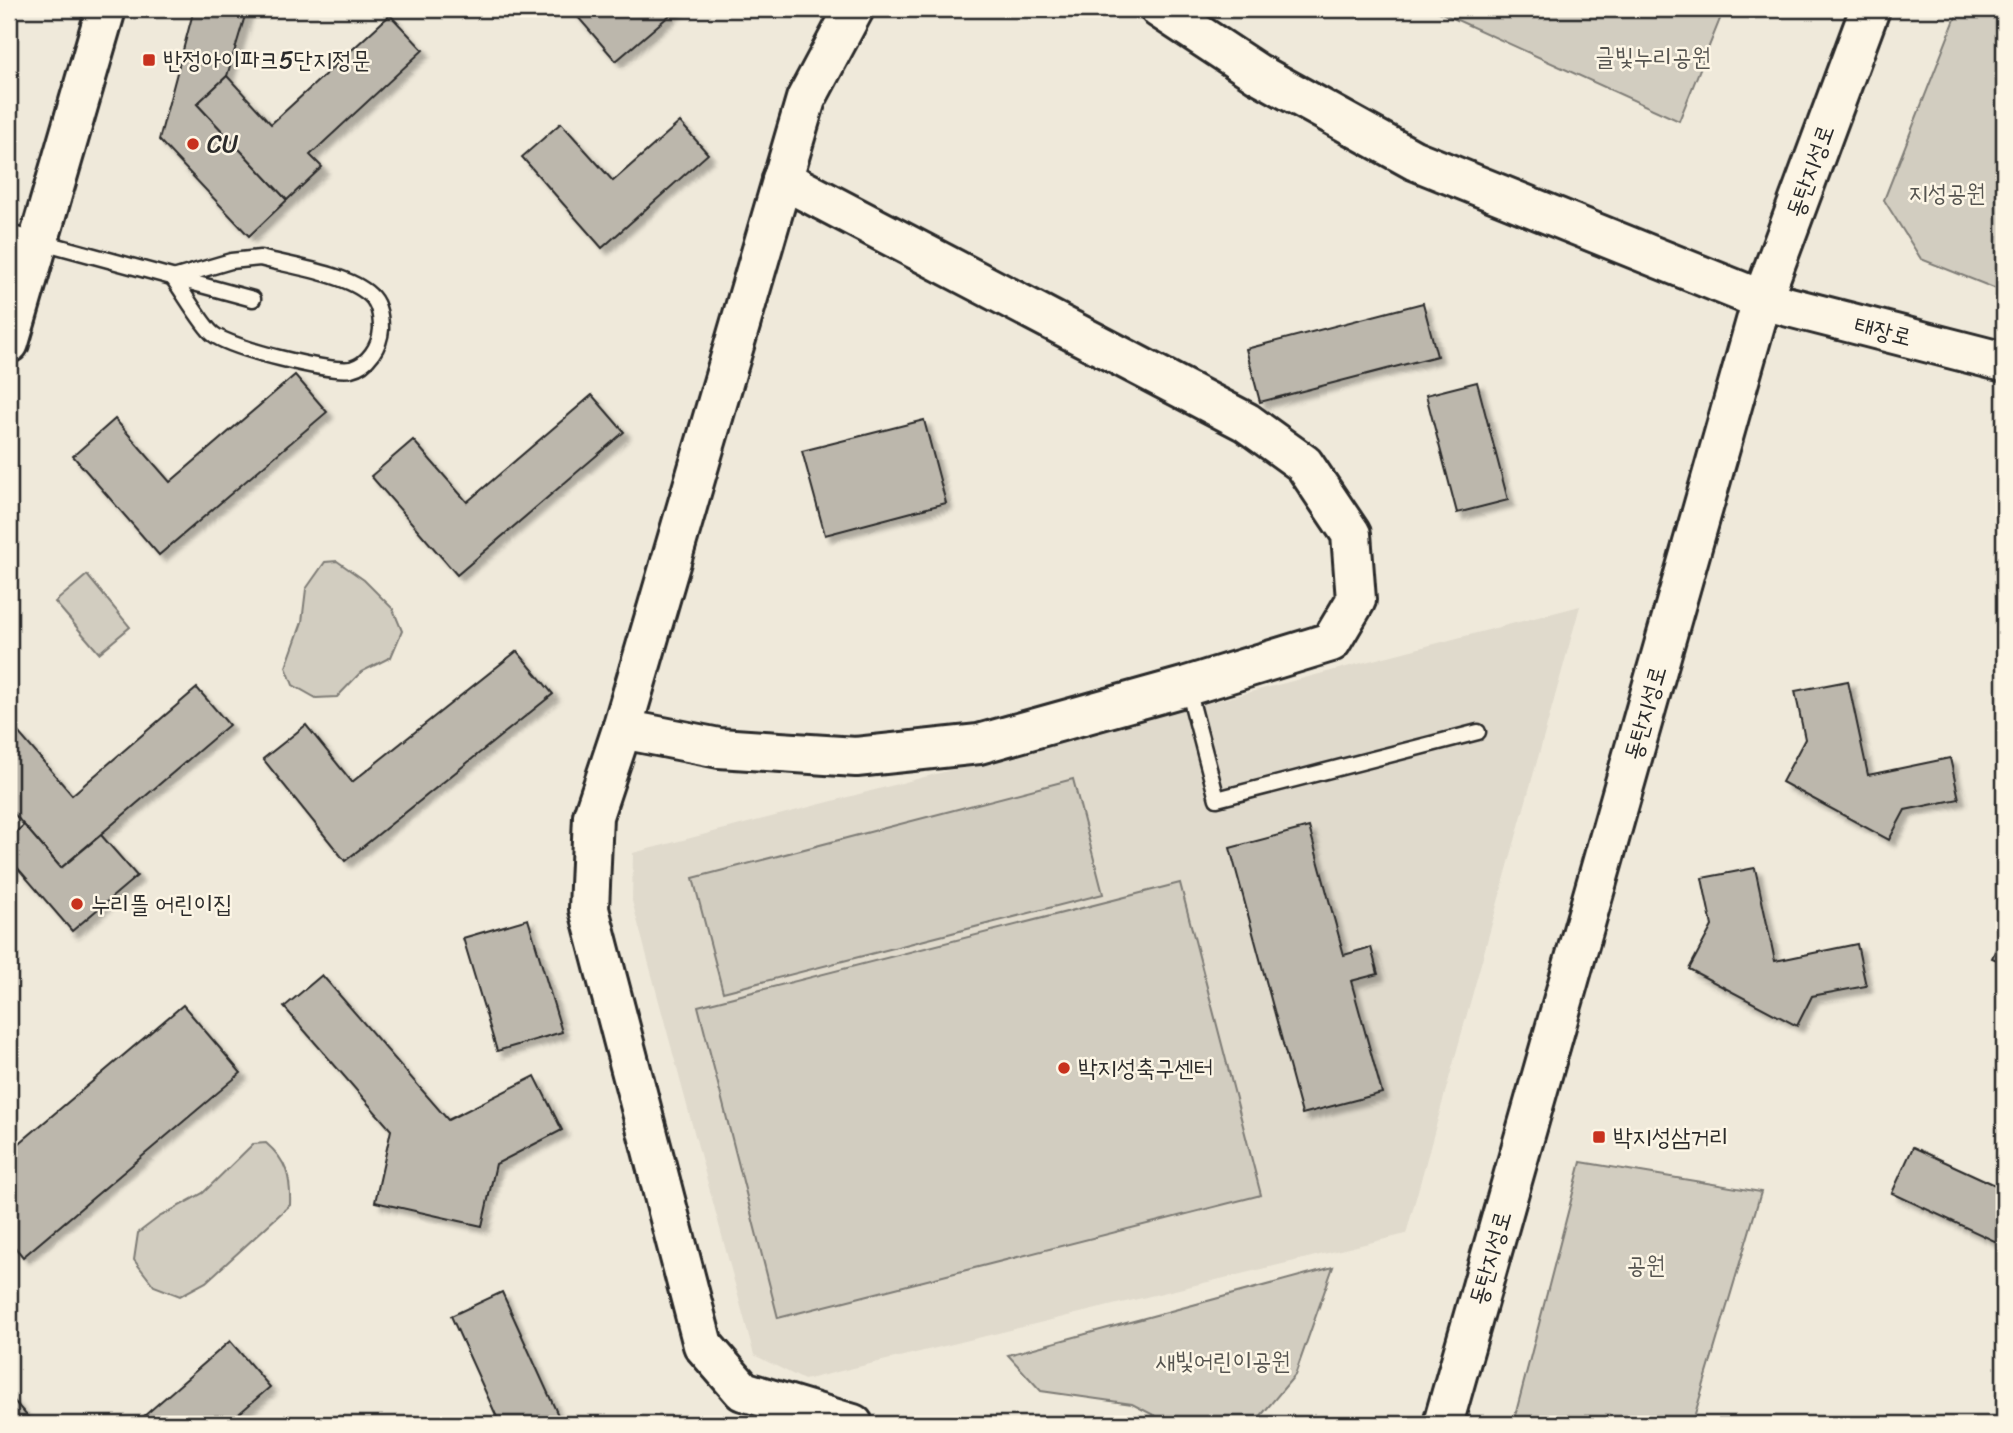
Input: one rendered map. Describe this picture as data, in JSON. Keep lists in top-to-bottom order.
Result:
{
  "streets": {
    "street": ["동탄지성로", "태장로"]
  },
  "crossings": [
    ["동탄지성로", "태장로"]
  ],
  "parks": [
    "글빛누리공원",
    "지성공원",
    "공원",
    "새빛어린이공원"
  ],
  "places": {
    "transit": ["반정아이파크5단지정문", "박지성삼거리"],
    "other": ["CU", "누리뜰 어린이집", "박지성축구센터"]
  }
}
